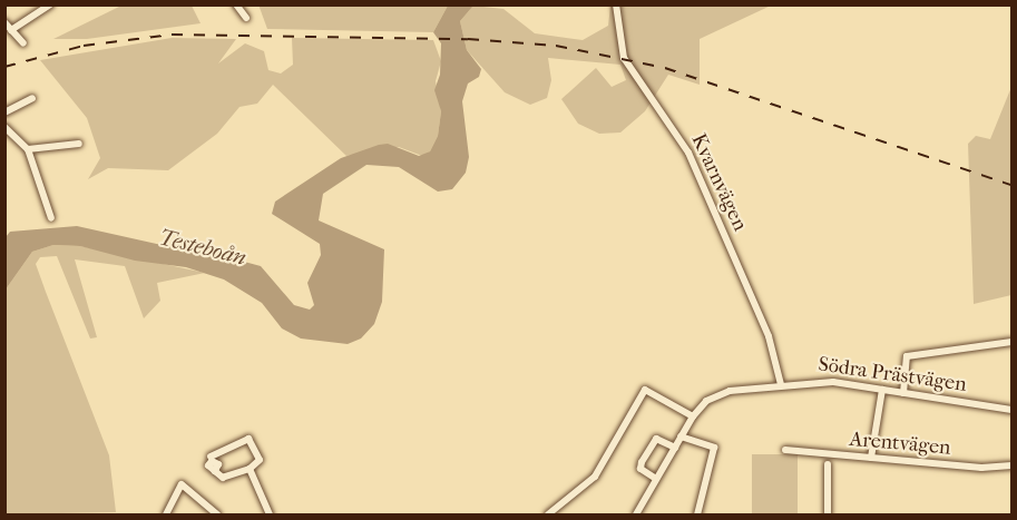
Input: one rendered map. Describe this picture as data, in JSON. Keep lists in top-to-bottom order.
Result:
{
  "streets": {
    "street": ["Kvarnvägen", "Södra Prästvägen", "Arentvägen"]
  },
  "crossings": [
    ["Kvarnvägen", "Södra Prästvägen"]
  ],
  "water": ["Testeboån"]
}
